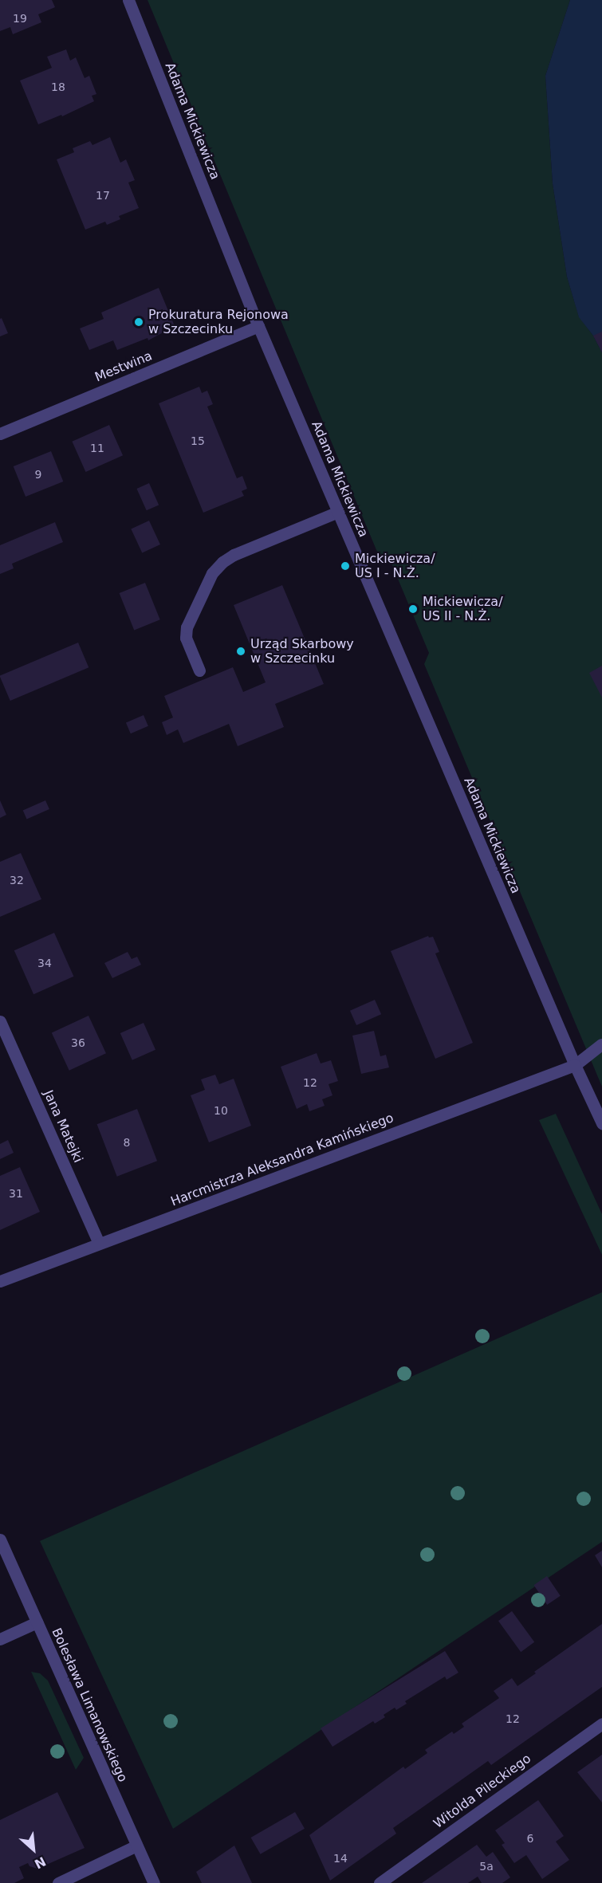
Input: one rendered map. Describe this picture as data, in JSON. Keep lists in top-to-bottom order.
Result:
{
  "streets": {
    "street": [
      "Adama Mickiewicza",
      "Mestwina",
      "Jana Matejki",
      "Harcmistrza Aleksandra Kamińskiego",
      "Bolesława Limanowskiego",
      "Witolda Pileckiego"
    ]
  },
  "crossings": [
    ["Adama Mickiewicza", "Mestwina"],
    ["Adama Mickiewicza", "Harcmistrza Aleksandra Kamińskiego"],
    ["Jana Matejki", "Harcmistrza Aleksandra Kamińskiego"]
  ],
  "places": [
    "Prokuratura Rejonowa w Szczecinku",
    "Mickiewicza/ US I - N.Ż.",
    "Mickiewicza/ US II - N.Ż.",
    "Urząd Skarbowy w Szczecinku"
  ],
  "house_numbers": [
    "19",
    "18",
    "17",
    "15",
    "11",
    "9",
    "32",
    "34",
    "36",
    "12",
    "10",
    "8",
    "31",
    "12",
    "6",
    "14",
    "5a"
  ],
  "north": "bottom right"
}
